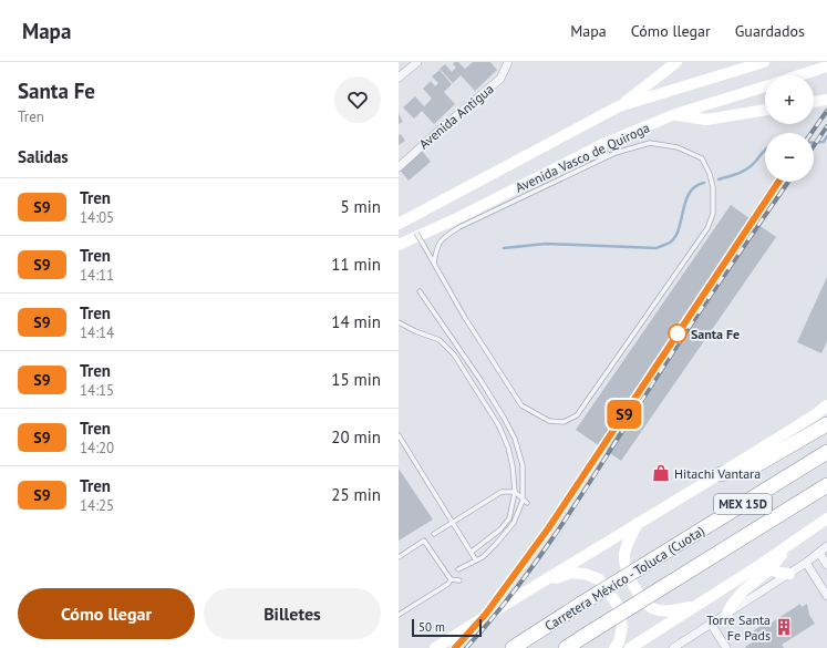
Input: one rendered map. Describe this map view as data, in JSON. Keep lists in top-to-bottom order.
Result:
{
  "streets": {
    "highway": ["MEX 15D", "Carretera México - Toluca (Cuota)"],
    "main road": ["Avenida Vasco de Quiroga"],
    "street": ["Avenida Antigua"]
  },
  "places": {
    "other": ["Santa Fe"],
    "shop": ["Hitachi Vantara"],
    "building": ["Torre Santa Fe Pads"]
  },
  "scale_bar": "50 m",
  "page": {
    "header": "Mapa",
    "nav": ["Mapa", "Cómo llegar", "Guardados"],
    "heading": [
      ["Santa Fe", "Tren"],
      "Salidas"
    ],
    "on_map": "S9",
    "map_buttons": ["+", "−"],
    "list": [
      {
        "mark": "S9",
        "name": "Tren",
        "note": "14:05",
        "value": "5 min"
      },
      {
        "mark": "S9",
        "name": "Tren",
        "note": "14:11",
        "value": "11 min"
      },
      {
        "mark": "S9",
        "name": "Tren",
        "note": "14:14",
        "value": "14 min"
      },
      {
        "mark": "S9",
        "name": "Tren",
        "note": "14:15",
        "value": "15 min"
      },
      {
        "mark": "S9",
        "name": "Tren",
        "note": "14:20",
        "value": "20 min"
      },
      {
        "mark": "S9",
        "name": "Tren",
        "note": "14:25",
        "value": "25 min"
      }
    ],
    "buttons": ["Cómo llegar", "Billetes"],
    "scale": "50 m"
  }
}
